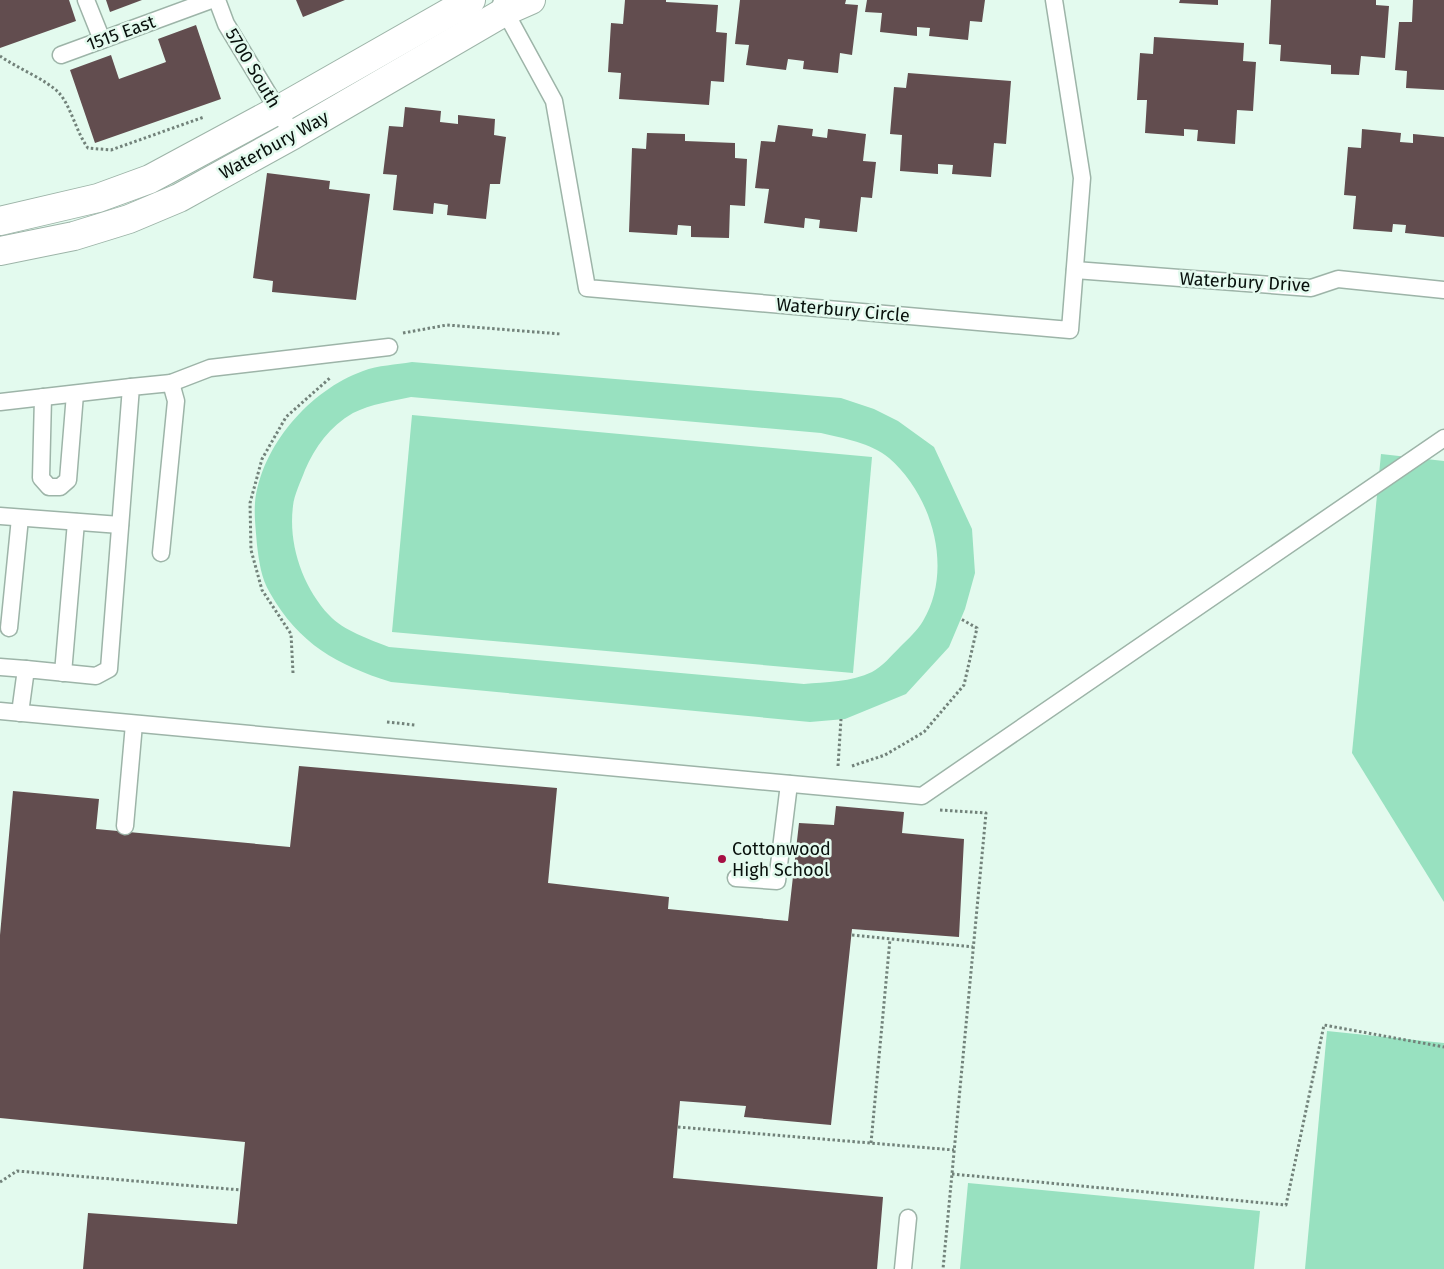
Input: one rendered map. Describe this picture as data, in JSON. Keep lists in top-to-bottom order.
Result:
{
  "streets": {
    "street": ["Waterbury Way"],
    "lane": [
      "1515 East",
      "5700 South",
      "Waterbury Drive",
      "Waterbury Circle"
    ]
  },
  "crossings": [
    ["5700 South", "Waterbury Way"],
    ["Waterbury Way", "Waterbury Circle"],
    ["Waterbury Drive", "Waterbury Circle"]
  ],
  "places": ["Cottonwood High School"]
}
